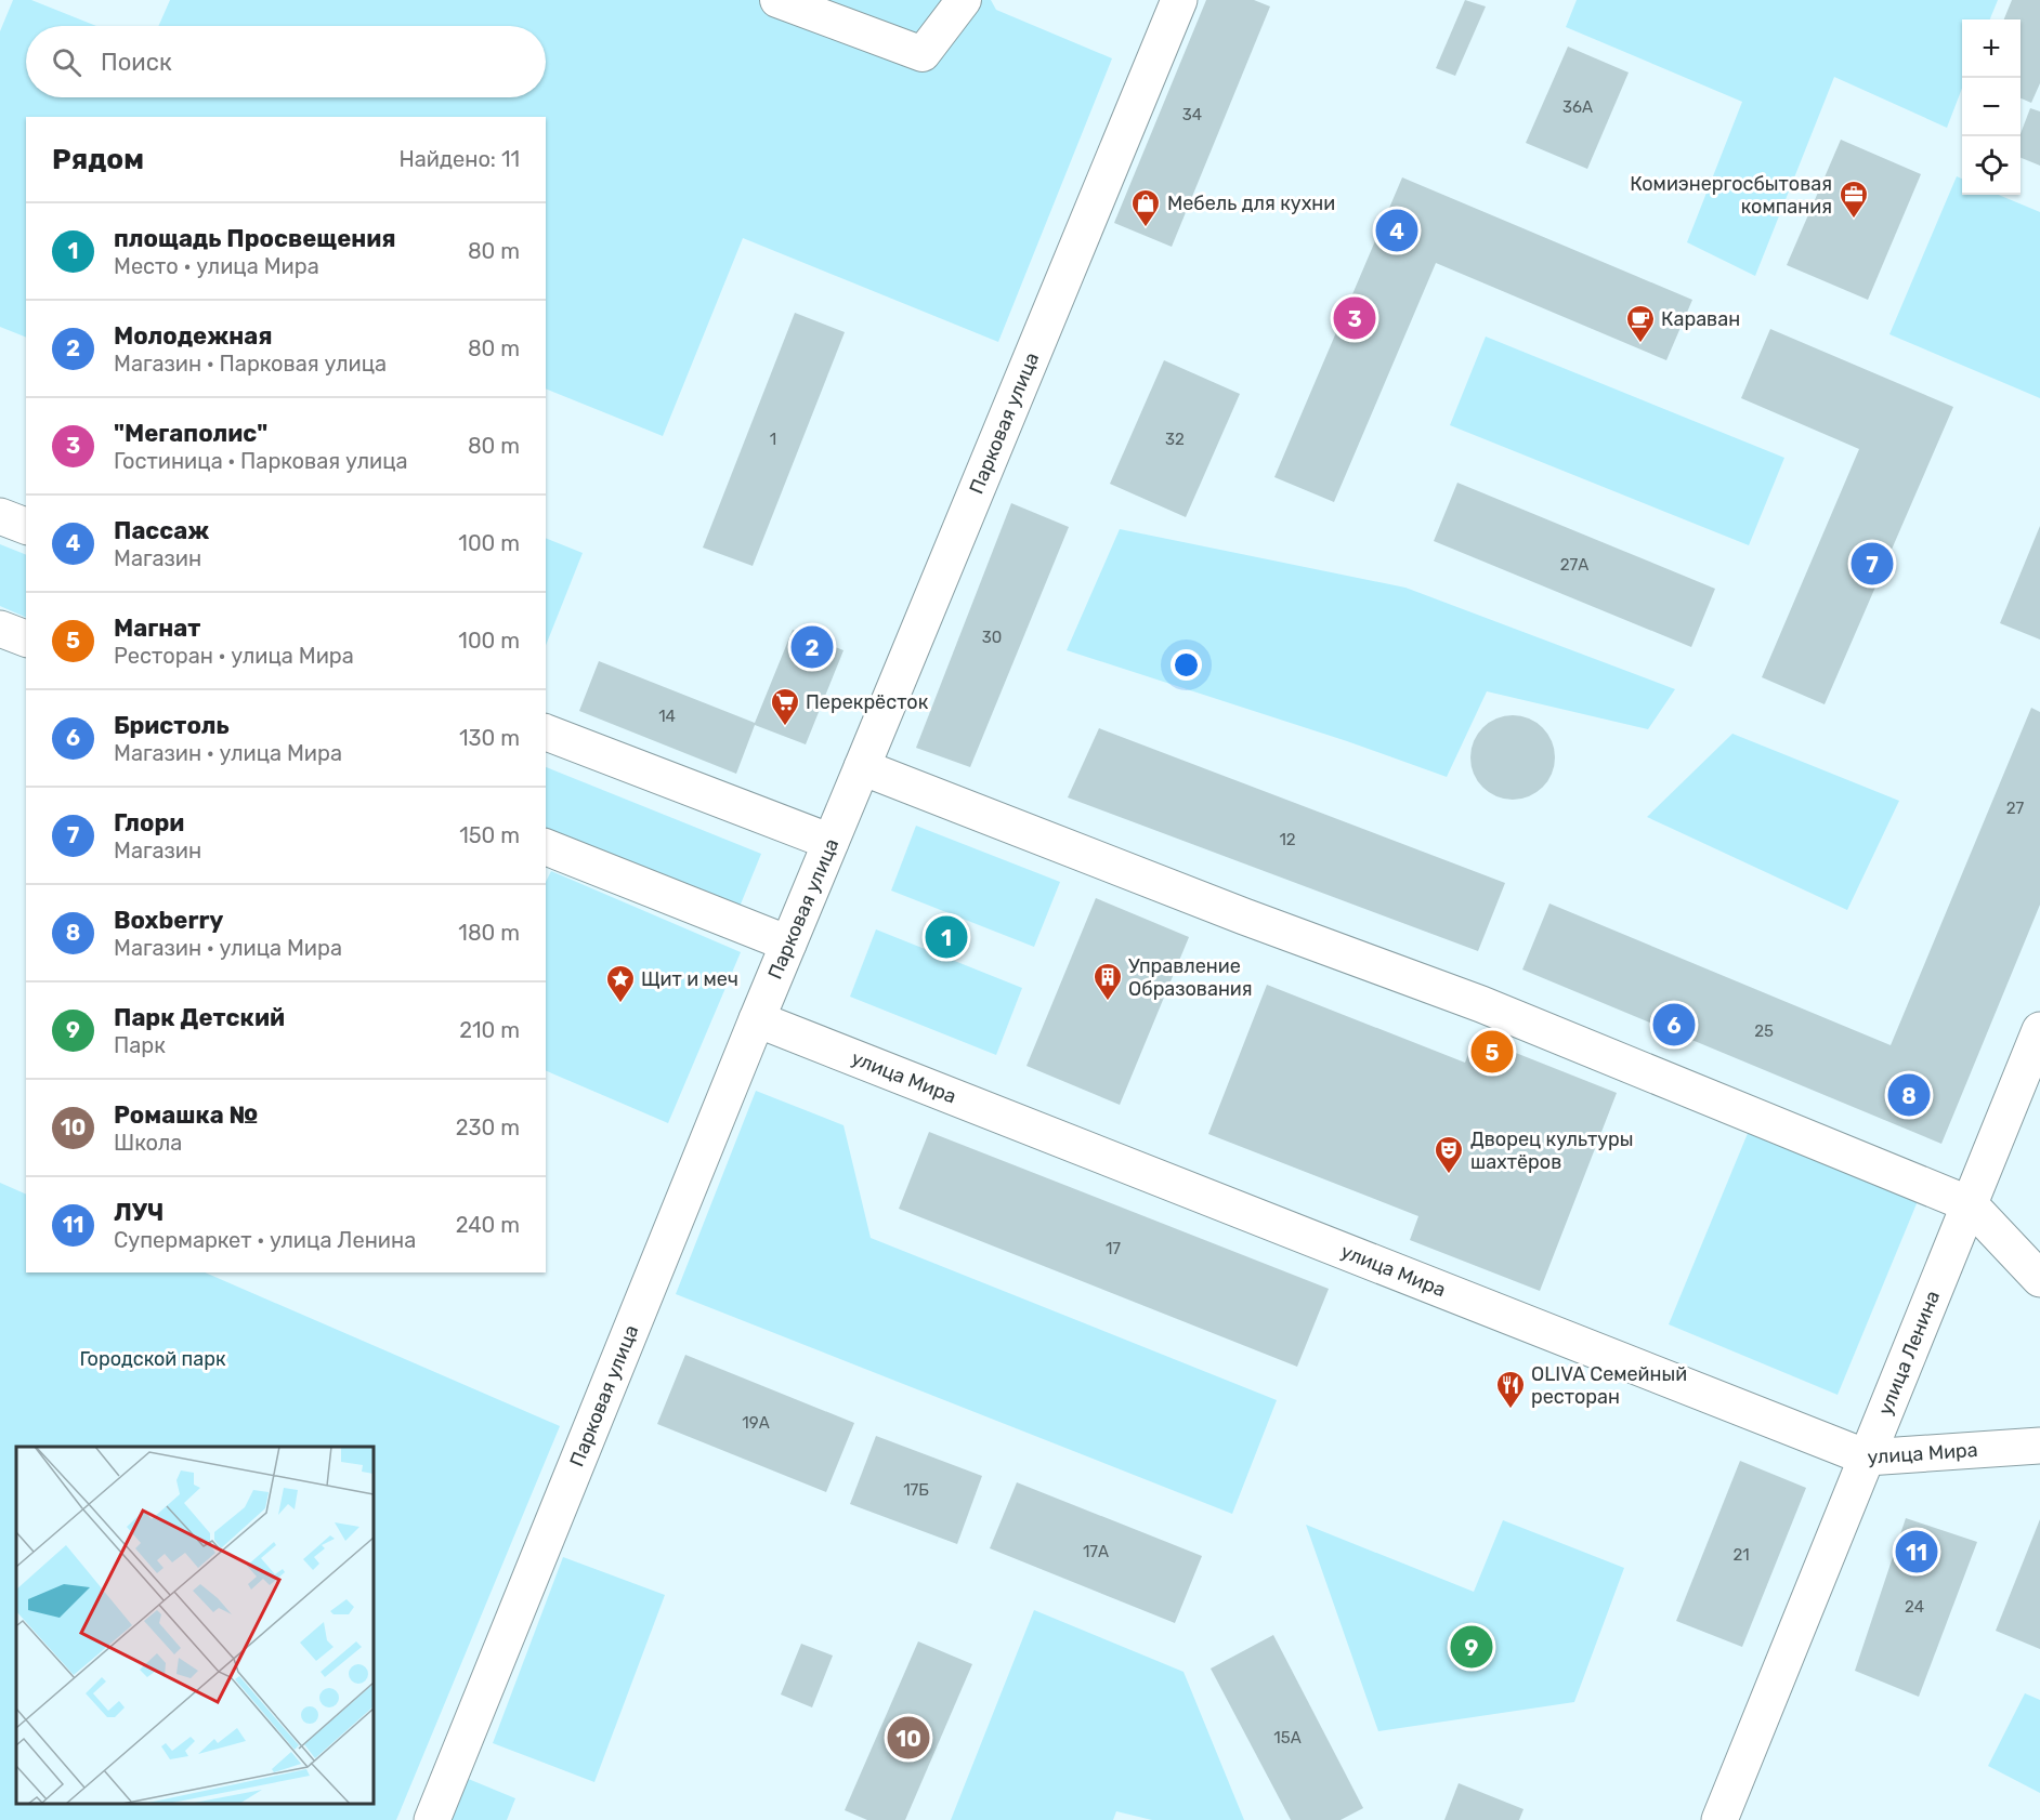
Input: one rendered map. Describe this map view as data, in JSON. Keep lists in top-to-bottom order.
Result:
{
  "streets": {
    "main road": ["Парковая улица", "улица Мира", "улица Ленина"]
  },
  "crossings": [
    ["Парковая улица", "улица Мира"],
    ["улица Мира", "улица Ленина"]
  ],
  "parks": ["Городской парк"],
  "places": {
    "office": ["Комиэнергосбытовая компания"],
    "shop": ["Мебель для кухни"],
    "cafe": ["Караван"],
    "supermarket": ["Перекрёсток"],
    "building": ["Управление Образования"],
    "place": ["Щит и меч"],
    "theatre": ["Дворец культуры шахтёров"],
    "restaurant": ["OLIVA Семейный ресторан"]
  },
  "house_numbers": [
    "36А",
    "34",
    "1",
    "32",
    "27А",
    "30",
    "14",
    "27",
    "12",
    "25",
    "17",
    "19А",
    "17Б",
    "17А",
    "21",
    "24",
    "15А"
  ],
  "page": {
    "map_buttons": ["+", "−"],
    "search": "Поиск",
    "heading": ["Рядом", "Найдено: 11"],
    "list": [
      {
        "mark": "1",
        "name": "площадь Просвещения",
        "note": "Место · улица Мира",
        "value": "80 m"
      },
      {
        "mark": "2",
        "name": "Молодежная",
        "note": "Магазин · Парковая улица",
        "value": "80 m"
      },
      {
        "mark": "3",
        "name": "\"Мегаполис\"",
        "note": "Гостиница · Парковая улица",
        "value": "80 m"
      },
      {
        "mark": "4",
        "name": "Пассаж",
        "note": "Магазин",
        "value": "100 m"
      },
      {
        "mark": "5",
        "name": "Магнат",
        "note": "Ресторан · улица Мира",
        "value": "100 m"
      },
      {
        "mark": "6",
        "name": "Бристоль",
        "note": "Магазин · улица Мира",
        "value": "130 m"
      },
      {
        "mark": "7",
        "name": "Глори",
        "note": "Магазин",
        "value": "150 m"
      },
      {
        "mark": "8",
        "name": "Boxberry",
        "note": "Магазин · улица Мира",
        "value": "180 m"
      },
      {
        "mark": "9",
        "name": "Парк Детский",
        "note": "Парк",
        "value": "210 m"
      },
      {
        "mark": "10",
        "name": "Ромашка №",
        "note": "Школа",
        "value": "230 m"
      },
      {
        "mark": "11",
        "name": "ЛУЧ",
        "note": "Супермаркет · улица Ленина",
        "value": "240 m"
      }
    ],
    "pins": [
      "4",
      "3",
      "7",
      "2",
      "1",
      "6",
      "5",
      "8",
      "11",
      "9",
      "10"
    ]
  }
}
